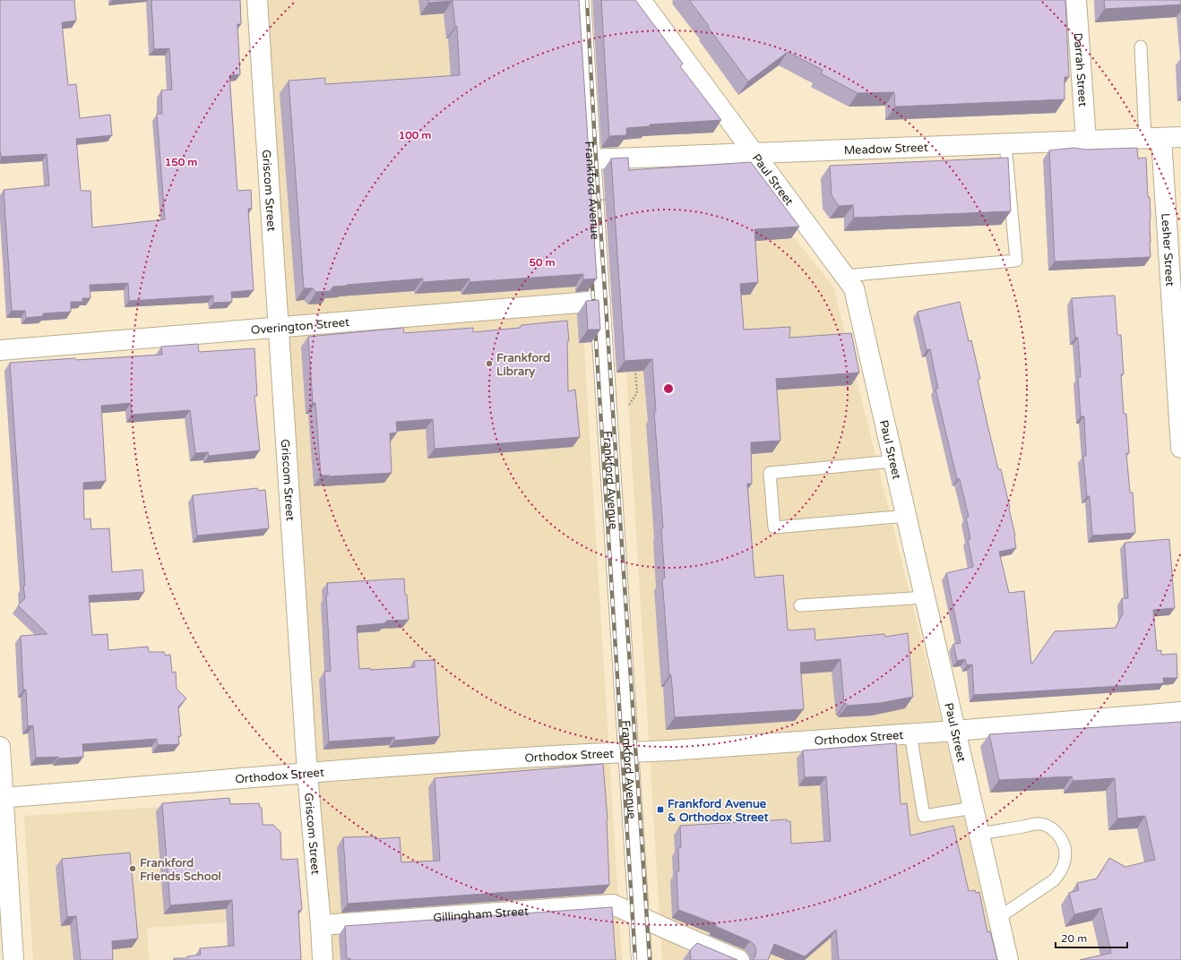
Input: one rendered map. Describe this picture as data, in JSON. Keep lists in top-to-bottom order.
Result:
{
  "streets": {
    "street": [
      "Darrah Street",
      "Meadow Street",
      "Paul Street",
      "Griscom Street",
      "Frankford Avenue",
      "Lesher Street",
      "Overington Street",
      "Orthodox Street",
      "Gillingham Street"
    ]
  },
  "crossings": [
    ["Darrah Street", "Meadow Street"],
    ["Meadow Street", "Paul Street"],
    ["Meadow Street", "Frankford Avenue"],
    ["Meadow Street", "Lesher Street"],
    ["Paul Street", "Orthodox Street"],
    ["Griscom Street", "Overington Street"],
    ["Griscom Street", "Orthodox Street"],
    ["Griscom Street", "Gillingham Street"],
    ["Frankford Avenue", "Overington Street"],
    ["Frankford Avenue", "Orthodox Street"],
    ["Frankford Avenue", "Gillingham Street"]
  ],
  "places": {
    "other": ["Frankford Library", "Frankford Friends School"],
    "transit": ["Frankford Avenue & Orthodox Street"]
  },
  "scale_bar": "20 m",
  "rings": ["100 m", "150 m", "50 m"]
}
